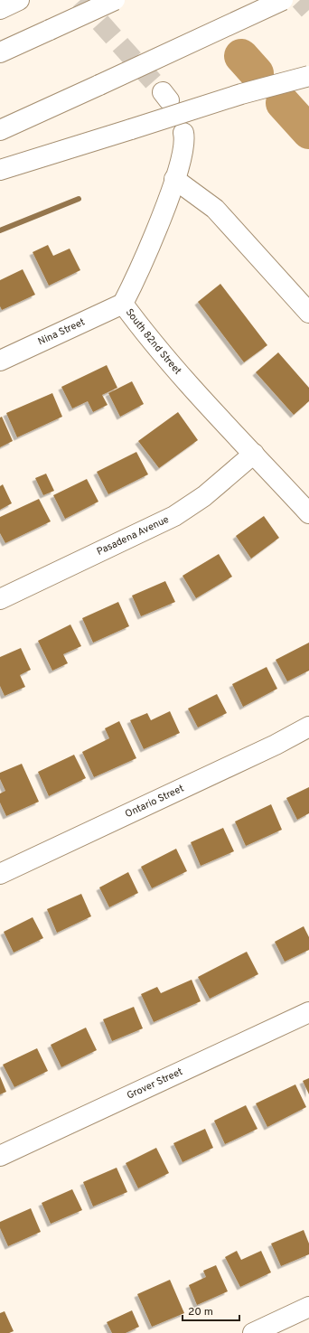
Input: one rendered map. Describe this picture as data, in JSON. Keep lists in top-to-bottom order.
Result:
{
  "streets": {
    "main road": [
      "Nina Street",
      "South 82nd Street",
      "Pasadena Avenue",
      "Ontario Street",
      "Grover Street"
    ]
  },
  "crossings": [
    ["Nina Street", "South 82nd Street"],
    ["South 82nd Street", "Pasadena Avenue"]
  ],
  "scale_bar": "20 m"
}
